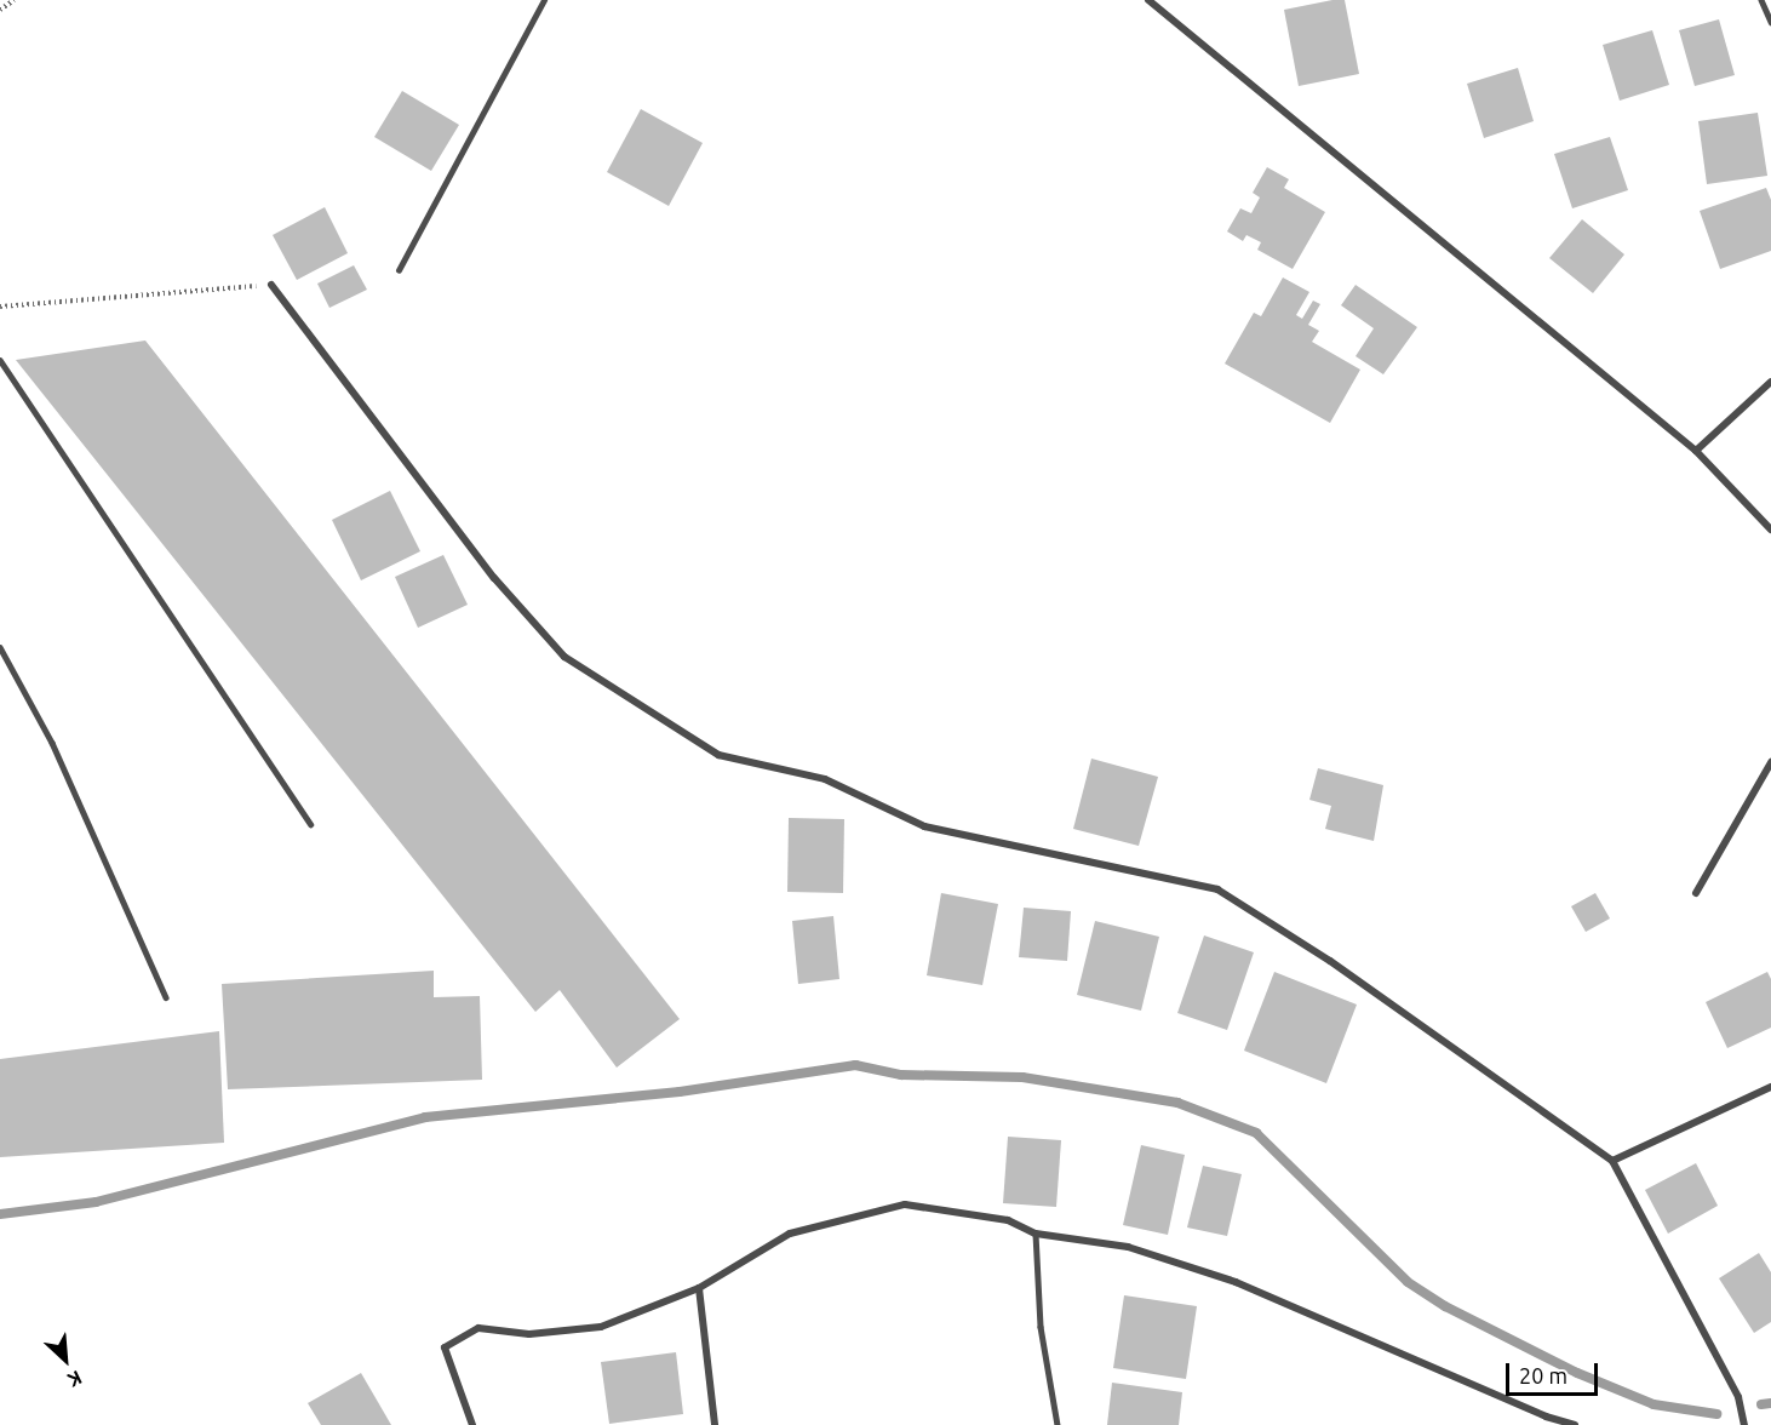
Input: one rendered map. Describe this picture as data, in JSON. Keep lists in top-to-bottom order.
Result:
{
  "scale_bar": "20 m",
  "north": "bottom right"
}
